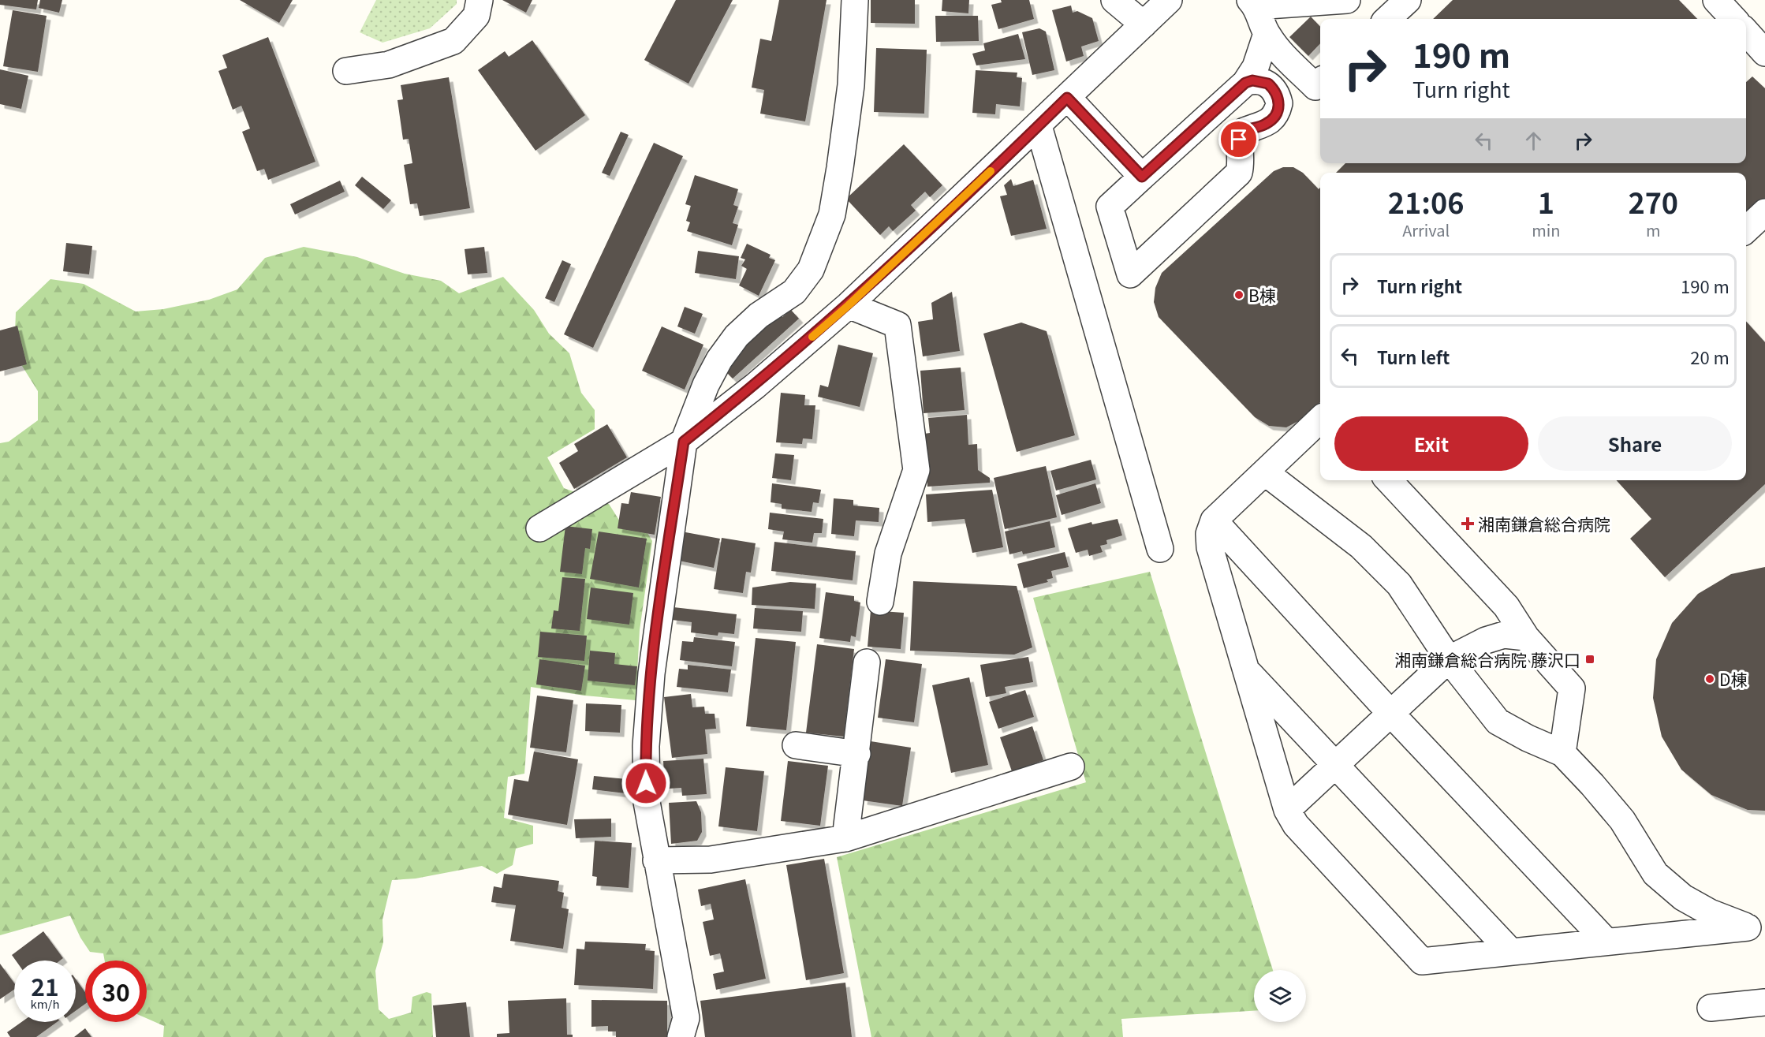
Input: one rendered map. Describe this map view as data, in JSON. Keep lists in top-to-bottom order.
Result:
{
  "places": {
    "other": ["B棟", "D棟"],
    "health": ["湘南鎌倉総合病院"],
    "transit": ["湘南鎌倉総合病院 藤沢口"]
  },
  "page": {
    "turn": ["190 m", "Turn right"],
    "eta": [
      "21:06",
      "Arrival",
      "1",
      "min",
      "270",
      "m"
    ],
    "list": [
      {
        "name": "Turn right",
        "value": "190 m"
      },
      {
        "name": "Turn left",
        "value": "20 m"
      }
    ],
    "buttons": ["Exit", "Share"],
    "speed": "21 km/h",
    "limit": "30"
  }
}
